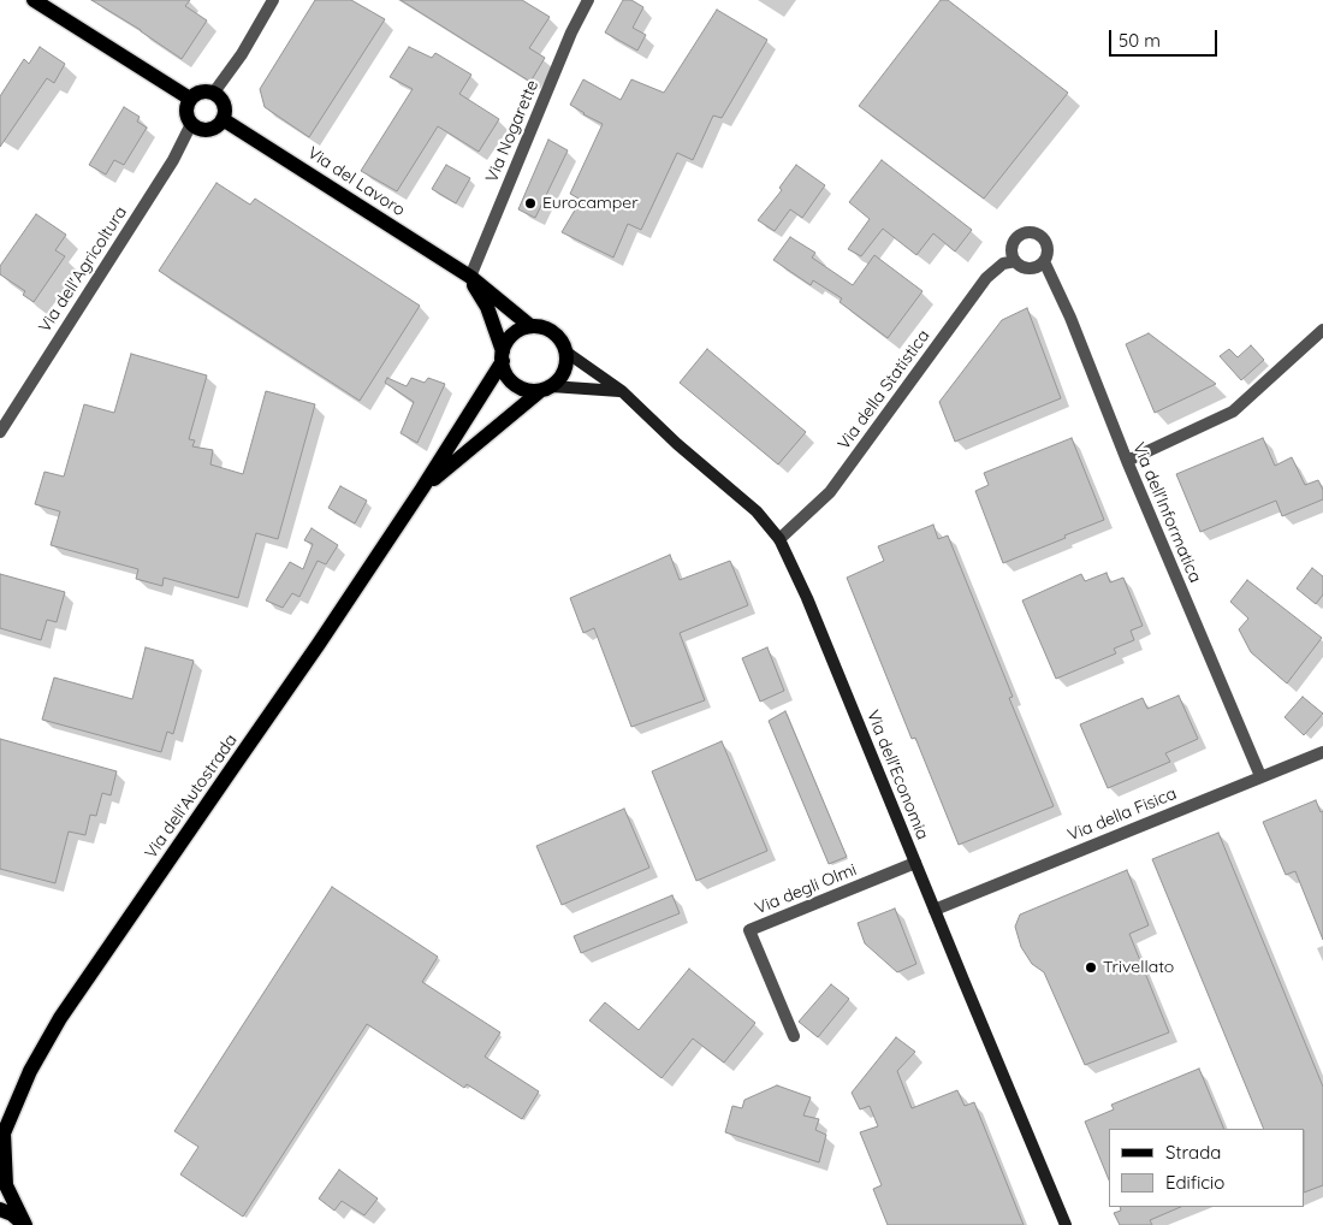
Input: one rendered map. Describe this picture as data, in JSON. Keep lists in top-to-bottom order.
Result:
{
  "streets": {
    "main road": ["Via del Lavoro", "Via dell'Economia", "Via dell'Autostrada"],
    "street": [
      "Via Nogarette",
      "Via dell'Agricoltura",
      "Via della Statistica",
      "Via dell'Informatica",
      "Via della Fisica",
      "Via degli Olmi"
    ]
  },
  "crossings": [
    ["Via Nogarette", "Via del Lavoro"],
    ["Via del Lavoro", "Via dell'Agricoltura"],
    ["Via del Lavoro", "Via dell'Economia"],
    ["Via del Lavoro", "Via dell'Autostrada"],
    ["Via della Statistica", "Via dell'Informatica"],
    ["Via della Statistica", "Via dell'Economia"],
    ["Via dell'Informatica", "Via della Fisica"],
    ["Via dell'Economia", "Via dell'Autostrada"],
    ["Via dell'Economia", "Via della Fisica"],
    ["Via dell'Economia", "Via degli Olmi"]
  ],
  "places": ["Eurocamper", "Trivellato"],
  "legend": ["Strada", "Edificio"],
  "scale_bar": "50 m"
}
